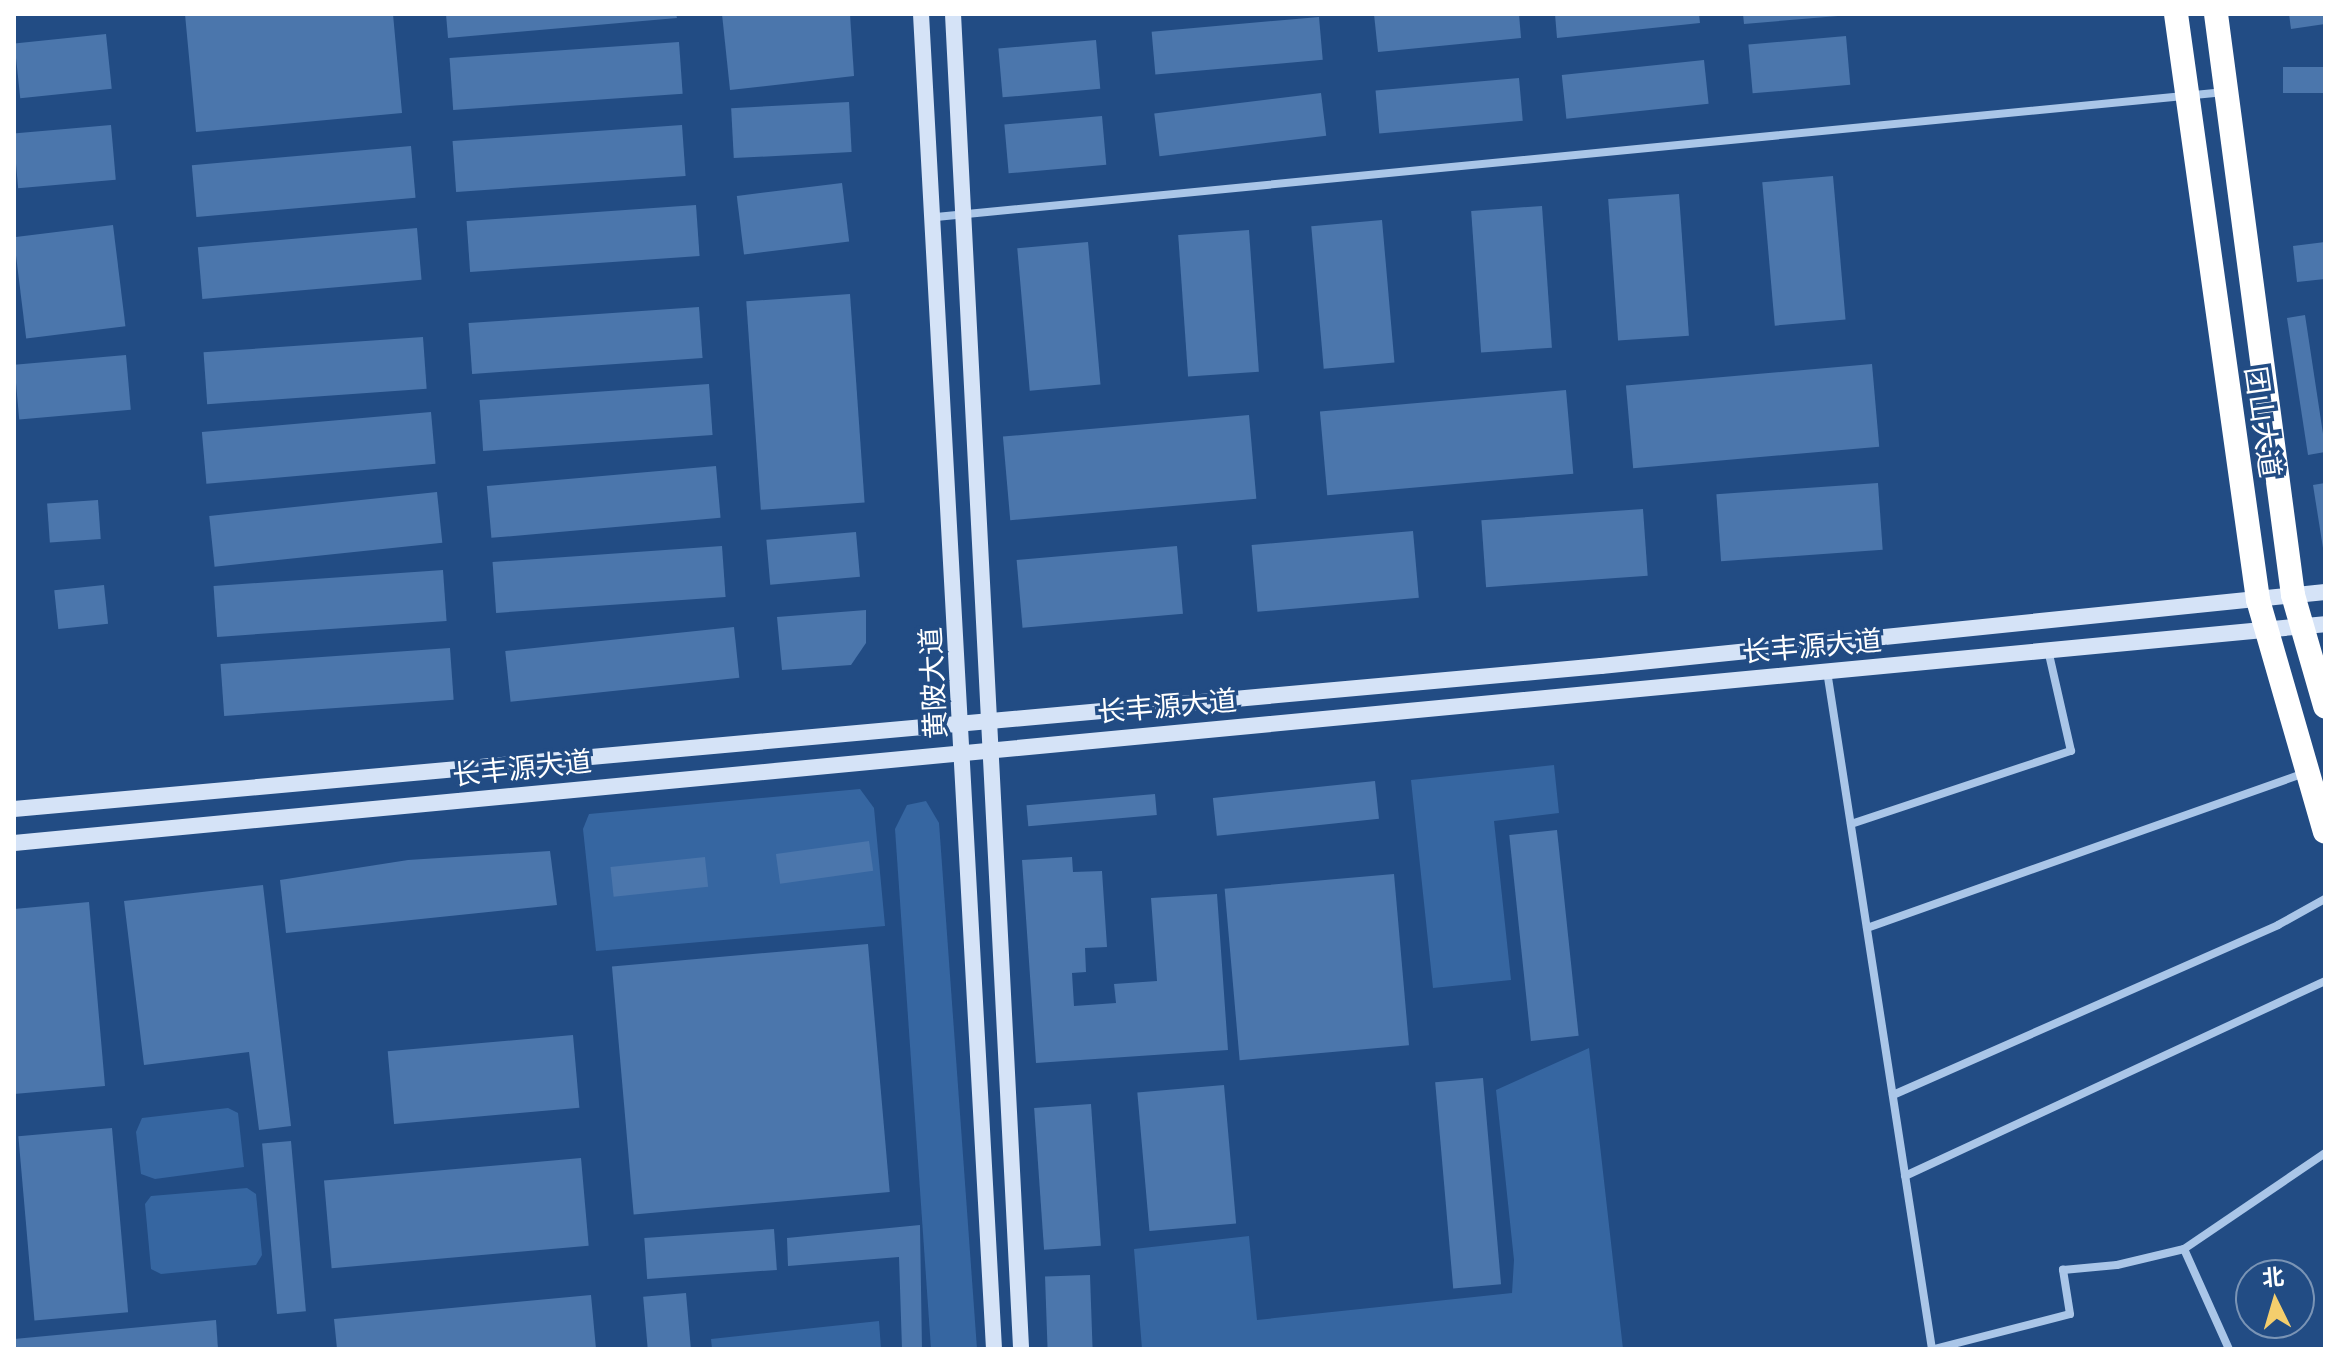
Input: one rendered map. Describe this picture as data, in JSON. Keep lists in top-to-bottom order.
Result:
{
  "streets": {
    "highway": ["团山大道"],
    "main road": ["长丰源大道", "黄陂大道"]
  },
  "crossings": [
    ["团山大道", "长丰源大道"],
    ["长丰源大道", "黄陂大道"]
  ],
  "north": "top"
}
